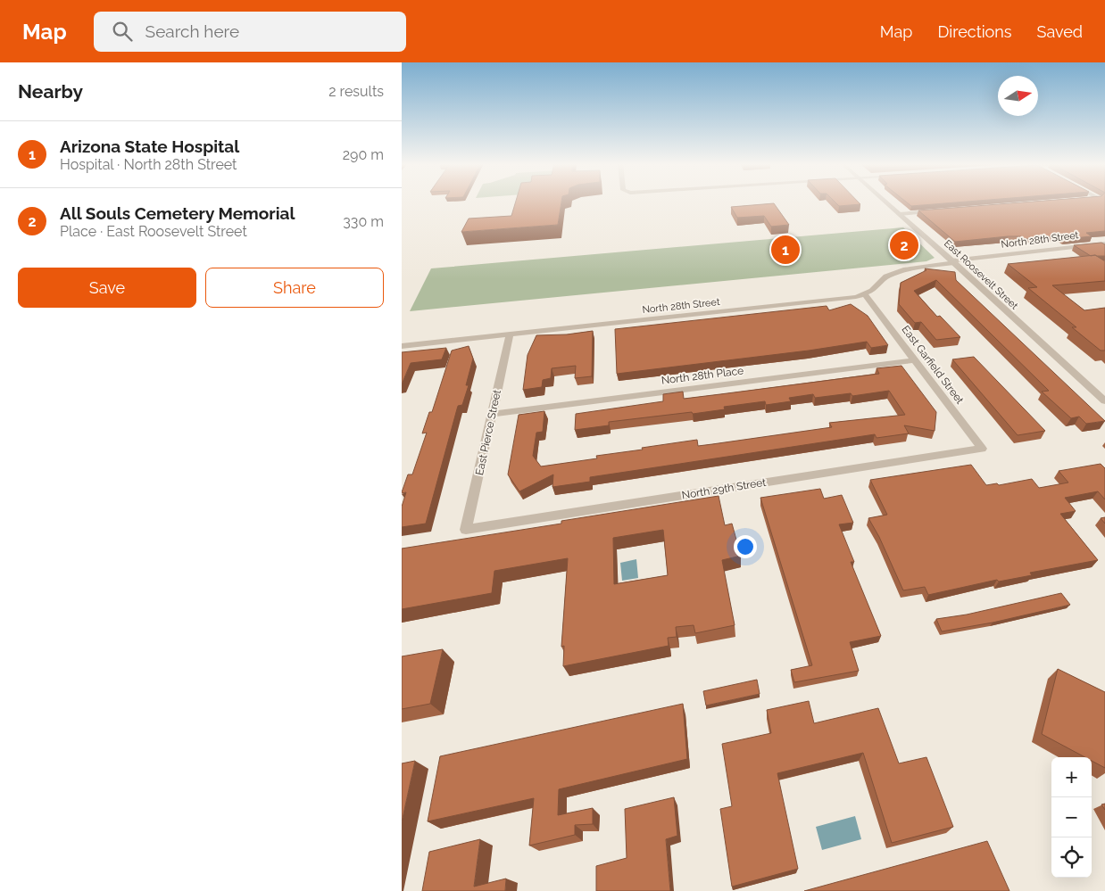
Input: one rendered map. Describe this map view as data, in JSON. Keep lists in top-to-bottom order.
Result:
{
  "streets": {
    "street": [
      "North 28th Street",
      "East Roosevelt Street",
      "East Garfield Street",
      "North 28th Place",
      "East Pierce Street",
      "North 29th Street"
    ]
  },
  "crossings": [
    ["North 28th Street", "East Roosevelt Street"],
    ["North 28th Street", "East Garfield Street"],
    ["North 28th Street", "East Pierce Street"],
    ["East Garfield Street", "North 28th Place"],
    ["East Garfield Street", "North 29th Street"],
    ["North 28th Place", "East Pierce Street"],
    ["East Pierce Street", "North 29th Street"]
  ],
  "north": "right",
  "page": {
    "header": "Map",
    "search": "Search here",
    "nav": ["Map", "Directions", "Saved"],
    "heading": ["Nearby", "2 results"],
    "list": [
      {
        "mark": "1",
        "name": "Arizona State Hospital",
        "note": "Hospital · North 28th Street",
        "value": "290 m"
      },
      {
        "mark": "2",
        "name": "All Souls Cemetery Memorial",
        "note": "Place · East Roosevelt Street",
        "value": "330 m"
      }
    ],
    "pins": ["2", "1"],
    "buttons": ["Save", "Share"],
    "map_buttons": ["+", "−"]
  }
}
